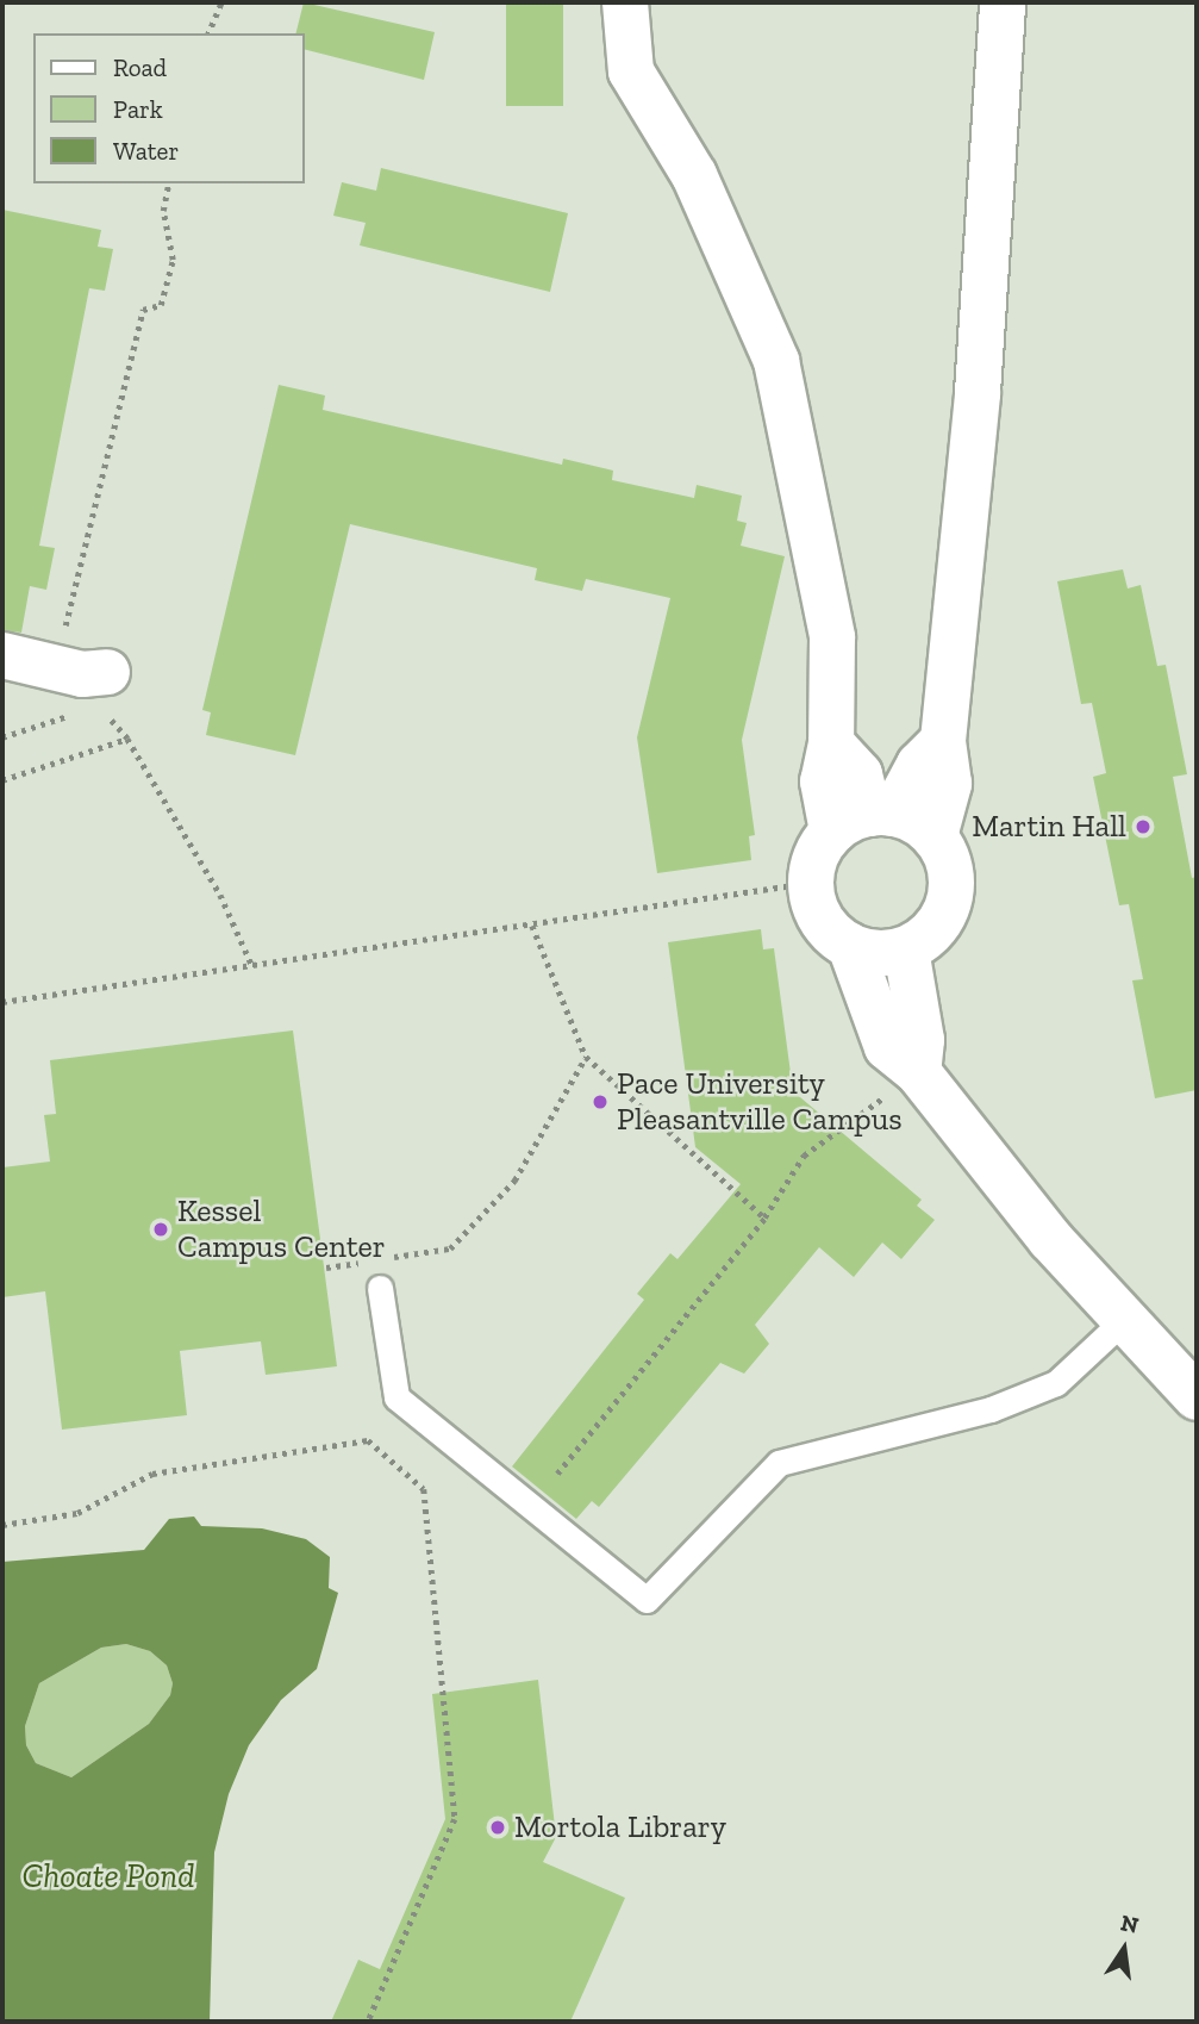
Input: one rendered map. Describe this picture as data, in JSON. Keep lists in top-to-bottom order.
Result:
{
  "water": ["Choate Pond"],
  "places": [
    "Martin Hall",
    "Pace University Pleasantville Campus",
    "Kessel Campus Center",
    "Mortola Library"
  ],
  "legend": ["Road", "Park", "Water"],
  "north": "top"
}
